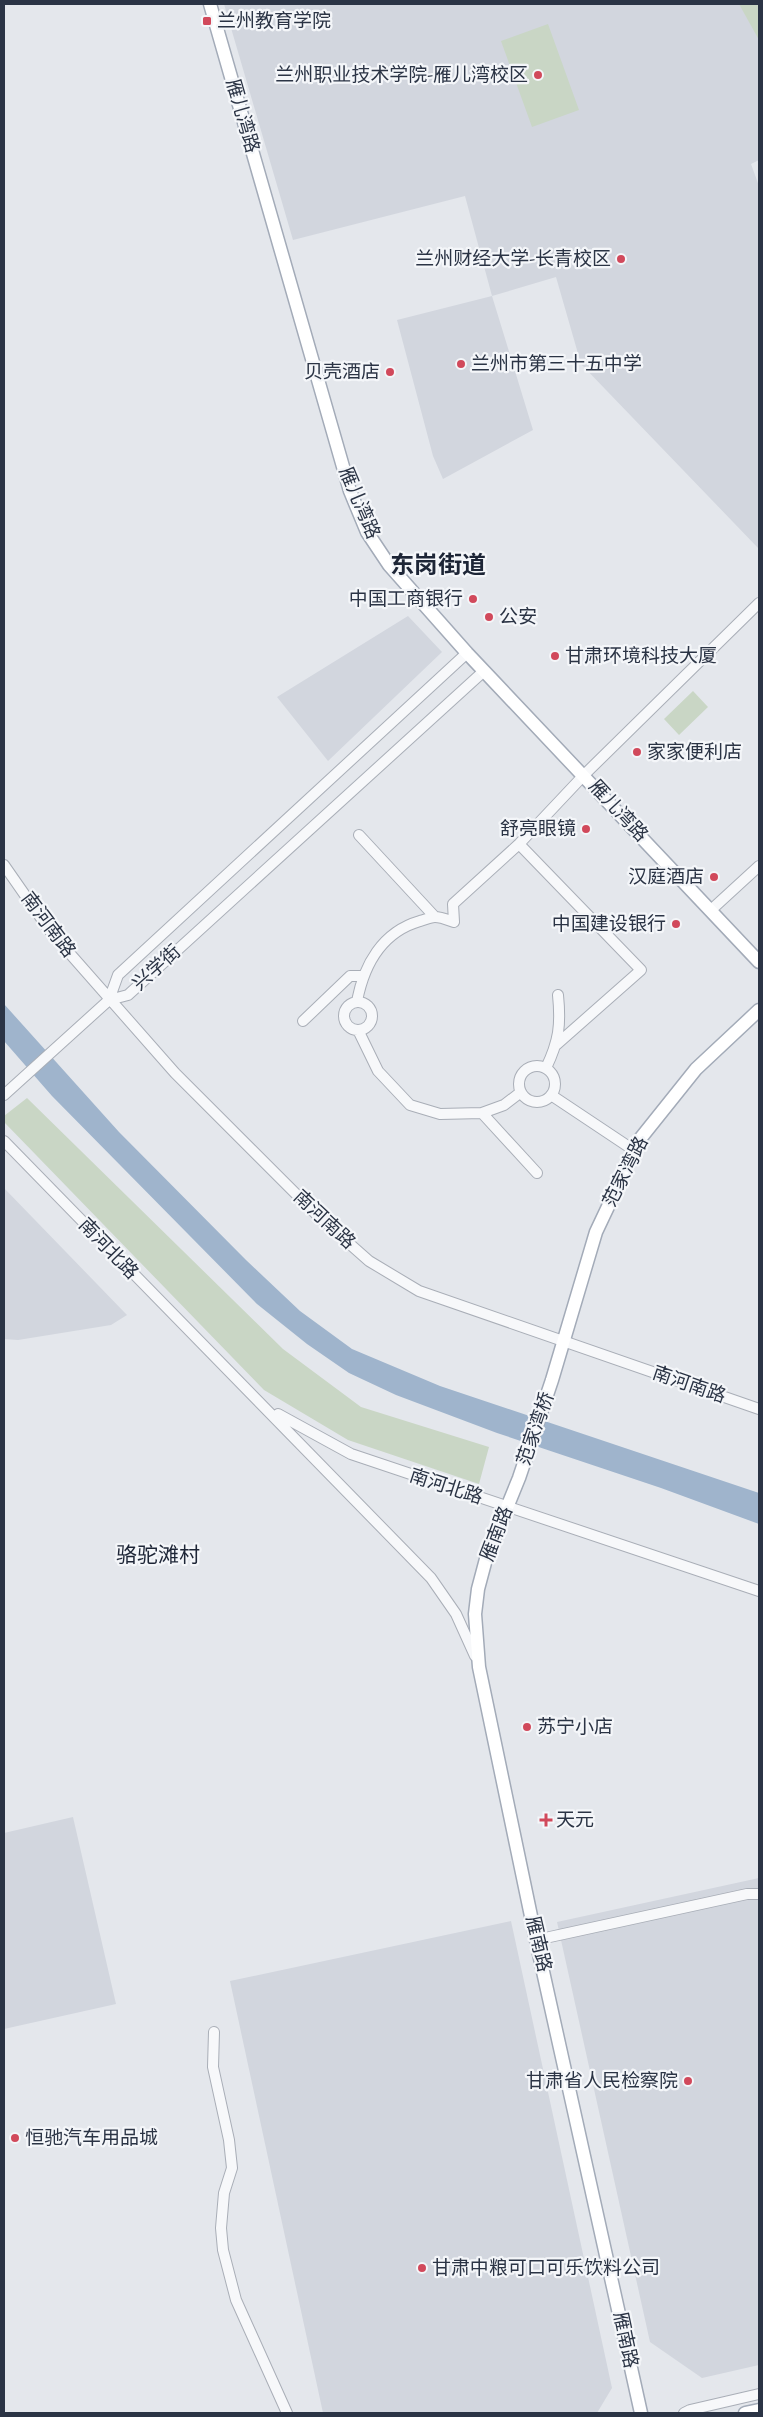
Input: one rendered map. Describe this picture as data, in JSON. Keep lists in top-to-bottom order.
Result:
{
  "streets": {
    "main road": [
      "雁儿湾路",
      "范家湾路",
      "范家湾桥",
      "雁南路"
    ],
    "street": ["南河南路", "兴学街", "南河北路"]
  },
  "crossings": [
    ["雁儿湾路", "兴学街"],
    ["南河南路", "兴学街"],
    ["南河南路", "范家湾路"],
    ["范家湾路", "范家湾桥"],
    ["南河北路", "雁南路"],
    ["范家湾桥", "雁南路"]
  ],
  "districts": ["东岗街道", "骆驼滩村"],
  "places": {
    "transit": ["兰州教育学院"],
    "other": [
      "兰州职业技术学院-雁儿湾校区",
      "兰州财经大学-长青校区",
      "兰州市第三十五中学",
      "贝壳酒店",
      "中国工商银行",
      "公安",
      "甘肃环境科技大厦",
      "家家便利店",
      "舒亮眼镜",
      "汉庭酒店",
      "中国建设银行",
      "苏宁小店",
      "甘肃省人民检察院",
      "恒驰汽车用品城",
      "甘肃中粮可口可乐饮料公司"
    ],
    "health": ["天元"]
  }
}
